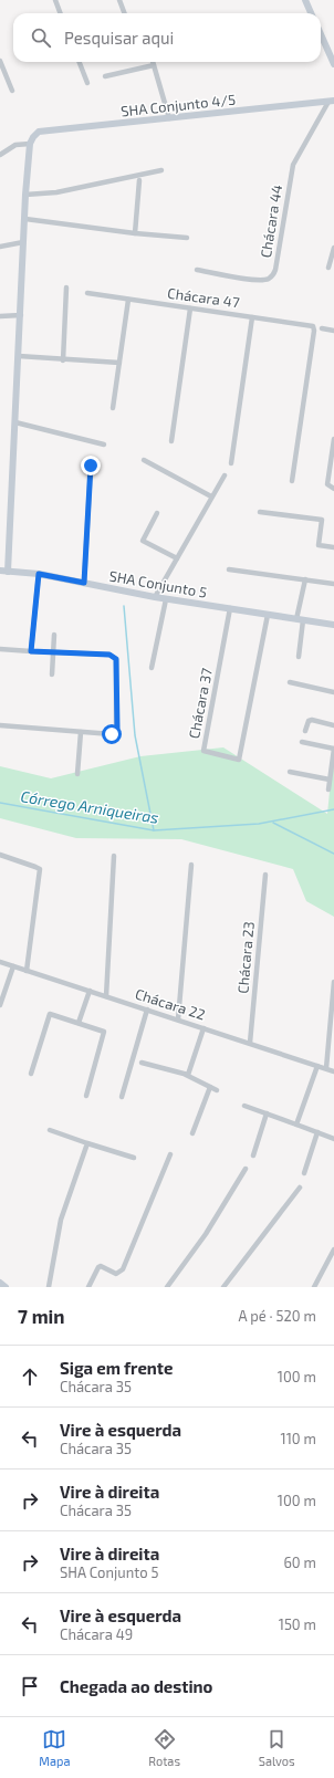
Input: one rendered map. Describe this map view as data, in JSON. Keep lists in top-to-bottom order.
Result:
{
  "streets": {
    "street": [
      "SHA Conjunto 4/5",
      "Chácara 44",
      "Chácara 47",
      "SHA Conjunto 5",
      "Chácara 37",
      "Chácara 23",
      "Chácara 22"
    ]
  },
  "crossings": [
    ["SHA Conjunto 4/5", "Chácara 44"],
    ["SHA Conjunto 5", "Chácara 37"],
    ["Chácara 23", "Chácara 22"]
  ],
  "water": ["Córrego Arniqueiras"],
  "page": {
    "search": "Pesquisar aqui",
    "heading": ["7 min", "A pé · 520 m"],
    "list": [
      ["Siga em frente", "Chácara 35", "100 m"],
      ["Vire à esquerda", "Chácara 35", "110 m"],
      ["Vire à direita", "Chácara 35", "100 m"],
      ["Vire à direita", "SHA Conjunto 5", "60 m"],
      ["Vire à esquerda", "Chácara 49", "150 m"],
      "Chegada ao destino"
    ],
    "nav": ["Mapa", "Rotas", "Salvos"]
  }
}
